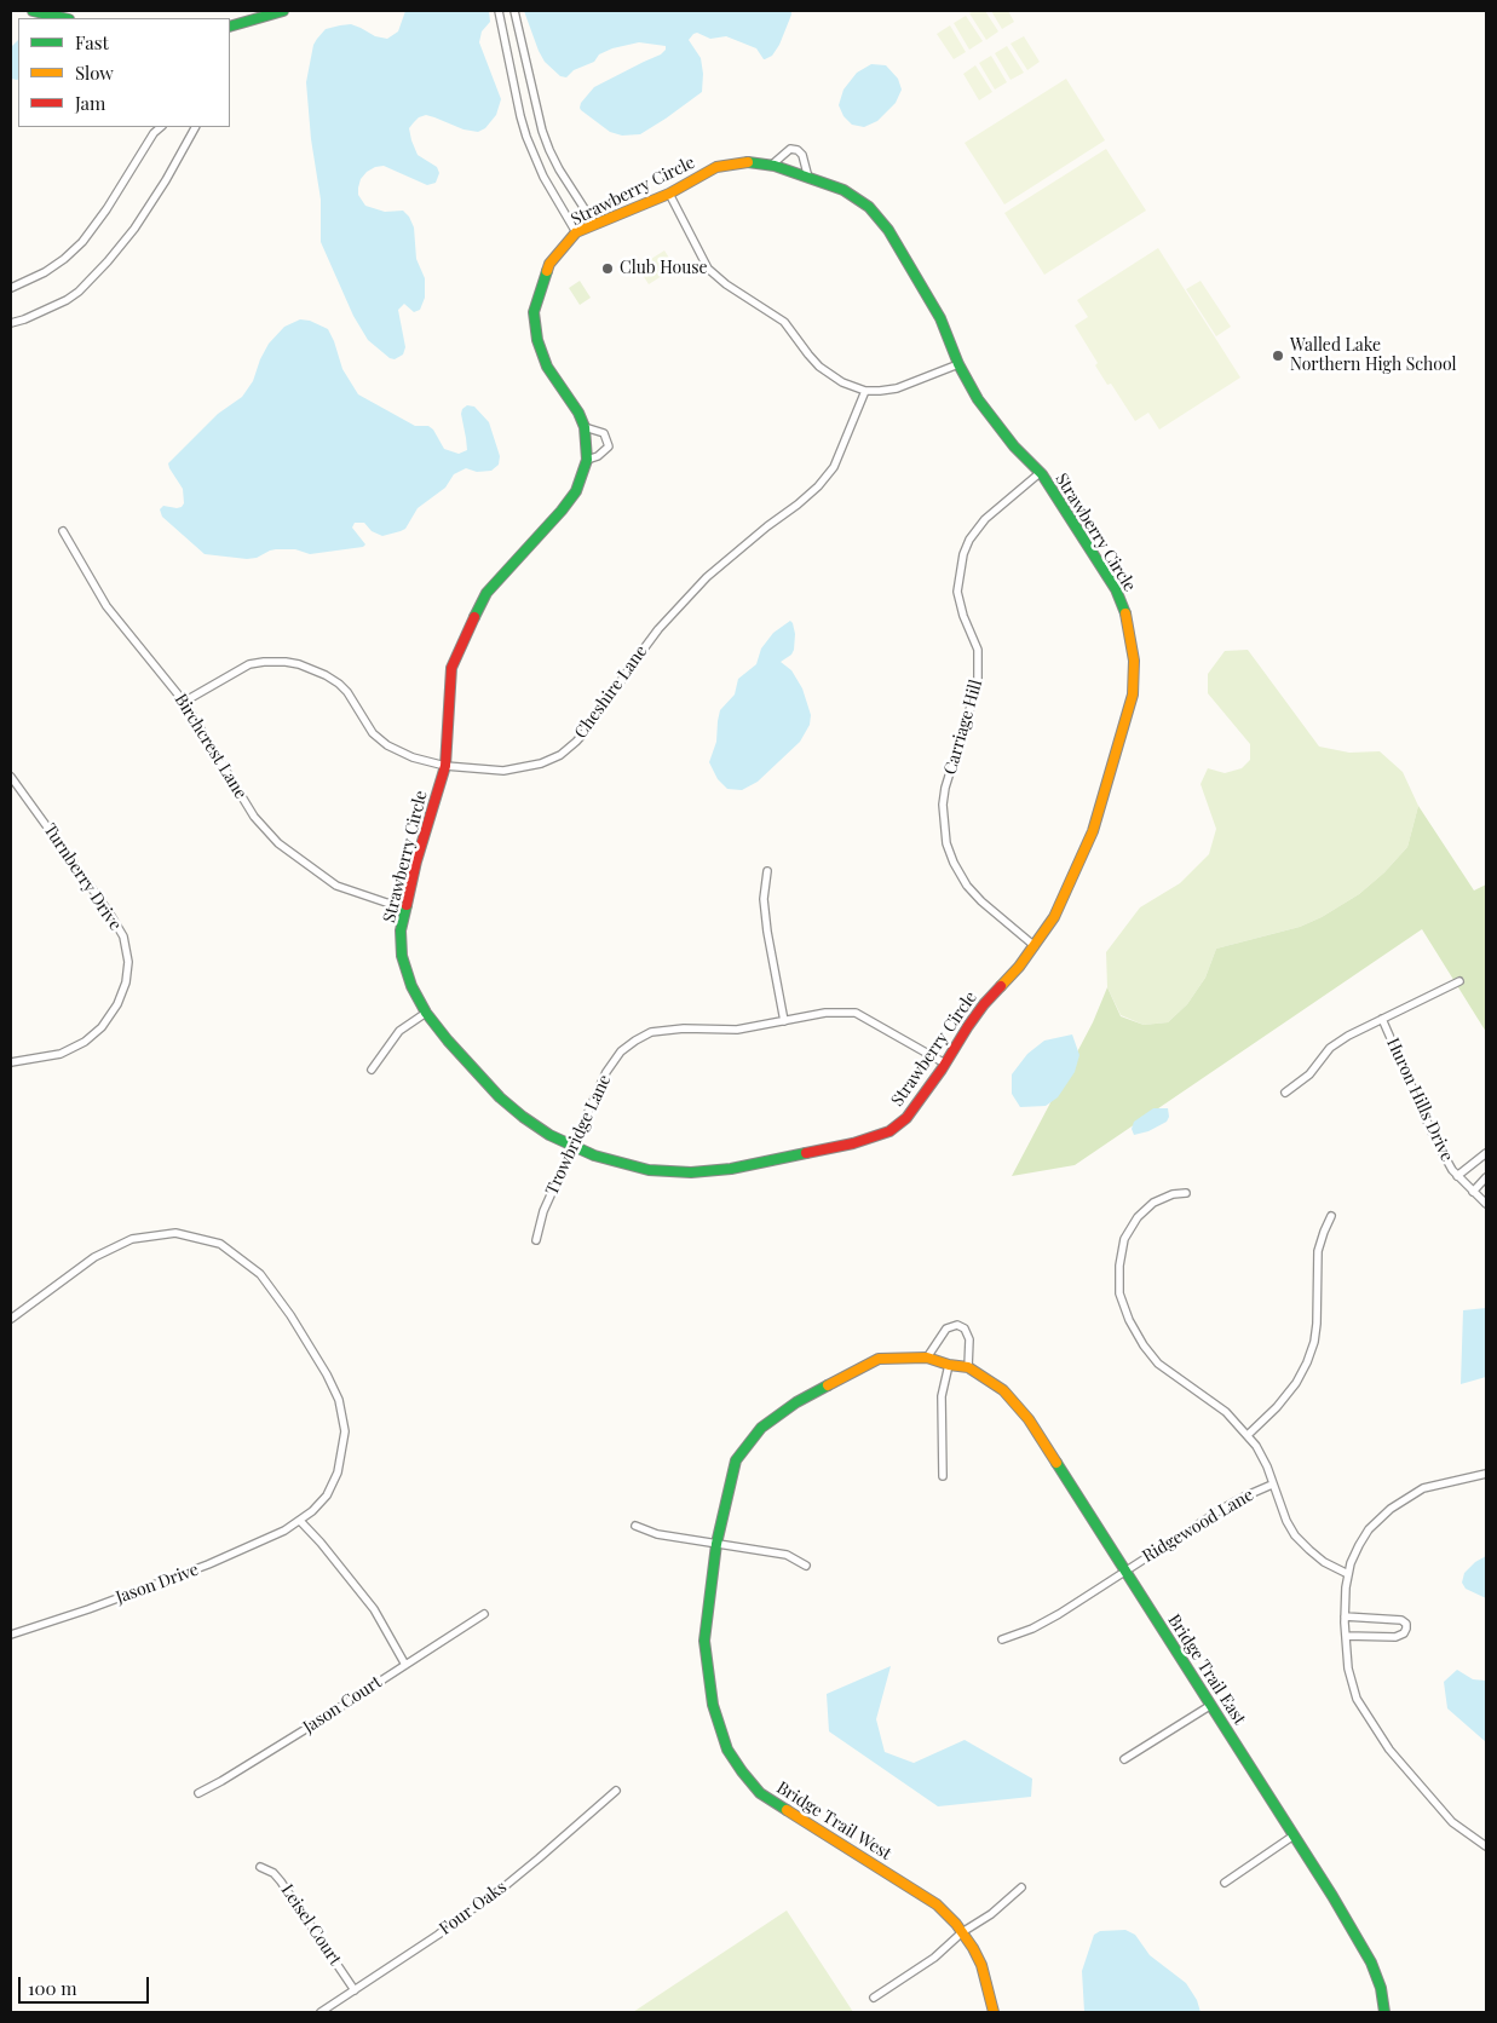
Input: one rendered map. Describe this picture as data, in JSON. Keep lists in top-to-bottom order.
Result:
{
  "streets": {
    "street": [
      "Strawberry Circle",
      "Cheshire Lane",
      "Carriage Hill",
      "Birchcrest Lane",
      "Turnberry Drive",
      "Huron Hills Drive",
      "Trowbridge Lane",
      "Ridgewood Lane",
      "Jason Drive",
      "Bridge Trail East",
      "Jason Court",
      "Bridge Trail West",
      "Four Oaks",
      "Leisel Court"
    ]
  },
  "crossings": [
    ["Strawberry Circle", "Cheshire Lane"],
    ["Strawberry Circle", "Carriage Hill"],
    ["Strawberry Circle", "Birchcrest Lane"],
    ["Strawberry Circle", "Trowbridge Lane"],
    ["Cheshire Lane", "Birchcrest Lane"],
    ["Ridgewood Lane", "Bridge Trail East"],
    ["Bridge Trail East", "Bridge Trail West"],
    ["Four Oaks", "Leisel Court"]
  ],
  "places": ["Club House", "Walled Lake Northern High School"],
  "legend": ["Fast", "Slow", "Jam"],
  "scale_bar": "100 m"
}
